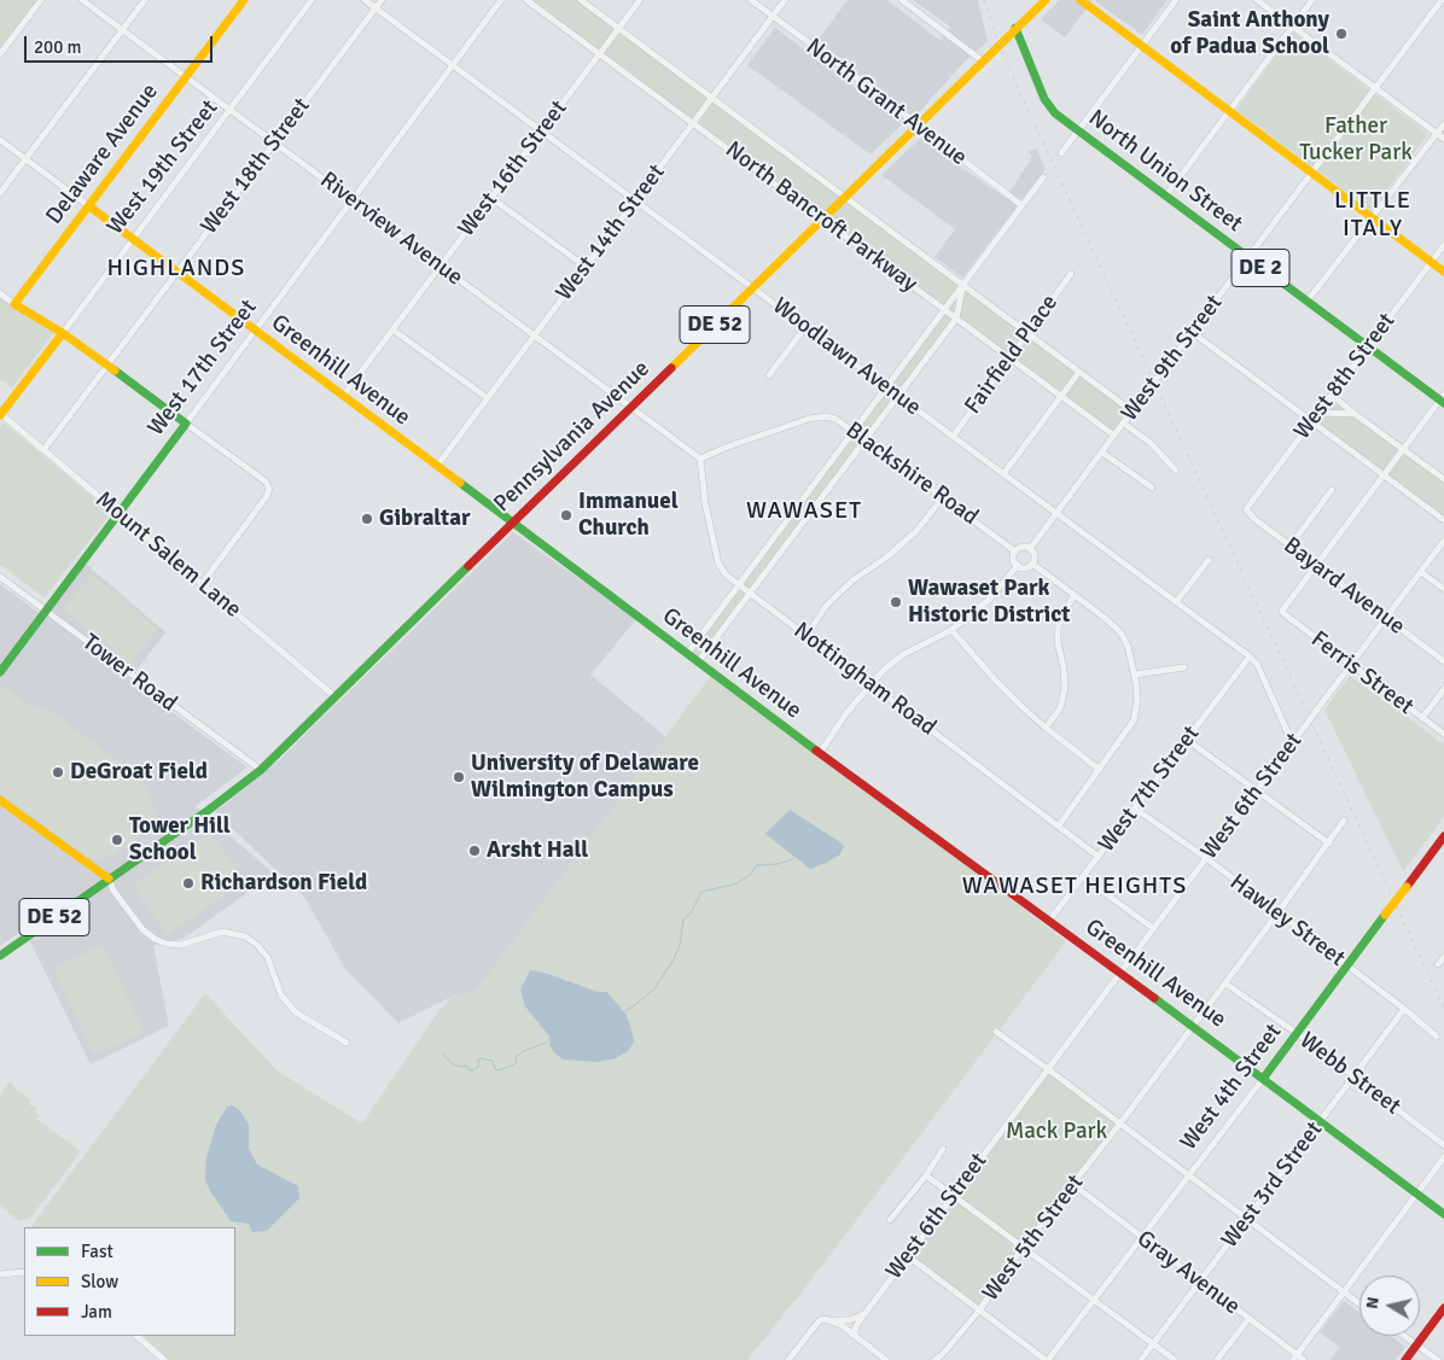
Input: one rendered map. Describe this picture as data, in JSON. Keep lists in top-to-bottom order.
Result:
{
  "streets": {
    "street": [
      "North Grant Avenue",
      "Delaware Avenue",
      "West 18th Street",
      "West 19th Street",
      "West 16th Street",
      "North Union Street",
      "North Bancroft Parkway",
      "Riverview Avenue",
      "West 14th Street",
      "DE 2",
      "DE 52",
      "Fairfield Place",
      "Woodlawn Avenue",
      "West 9th Street",
      "West 17th Street",
      "Greenhill Avenue",
      "West 8th Street",
      "Pennsylvania Avenue",
      "Blackshire Road",
      "Mount Salem Lane",
      "Bayard Avenue",
      "Tower Road",
      "Ferris Street",
      "Nottingham Road",
      "West 7th Street",
      "West 6th Street",
      "Hawley Street",
      "Webb Street",
      "West 4th Street",
      "West 3rd Street",
      "West 5th Street",
      "Gray Avenue"
    ]
  },
  "crossings": [
    ["North Grant Avenue", "West 14th Street"],
    ["North Grant Avenue", "Pennsylvania Avenue"],
    ["Delaware Avenue", "Riverview Avenue"],
    ["Delaware Avenue", "Greenhill Avenue"],
    ["West 18th Street", "Riverview Avenue"],
    ["West 18th Street", "Woodlawn Avenue"],
    ["West 18th Street", "Greenhill Avenue"],
    ["West 18th Street", "Mount Salem Lane"],
    ["West 19th Street", "Riverview Avenue"],
    ["West 19th Street", "Greenhill Avenue"],
    ["West 19th Street", "Mount Salem Lane"],
    ["West 16th Street", "North Bancroft Parkway"],
    ["West 16th Street", "Riverview Avenue"],
    ["West 16th Street", "Woodlawn Avenue"],
    ["West 16th Street", "Greenhill Avenue"],
    ["North Union Street", "West 9th Street"],
    ["North Union Street", "West 8th Street"],
    ["North Union Street", "Pennsylvania Avenue"],
    ["North Bancroft Parkway", "West 14th Street"],
    ["North Bancroft Parkway", "Fairfield Place"],
    ["North Bancroft Parkway", "West 9th Street"],
    ["North Bancroft Parkway", "Pennsylvania Avenue"],
    ["Riverview Avenue", "West 14th Street"],
    ["Riverview Avenue", "West 17th Street"],
    ["Riverview Avenue", "Pennsylvania Avenue"],
    ["Riverview Avenue", "Blackshire Road"],
    ["Riverview Avenue", "Nottingham Road"],
    ["West 14th Street", "Woodlawn Avenue"],
    ["West 14th Street", "Greenhill Avenue"],
    ["DE 52", "Pennsylvania Avenue"],
    ["Fairfield Place", "Woodlawn Avenue"],
    ["Woodlawn Avenue", "West 9th Street"],
    ["Woodlawn Avenue", "West 17th Street"],
    ["Woodlawn Avenue", "Pennsylvania Avenue"],
    ["Woodlawn Avenue", "West 7th Street"],
    ["Woodlawn Avenue", "West 6th Street"],
    ["West 9th Street", "Blackshire Road"],
    ["West 17th Street", "Greenhill Avenue"],
    ["West 17th Street", "Mount Salem Lane"],
    ["West 17th Street", "Tower Road"],
    ["Greenhill Avenue", "Pennsylvania Avenue"],
    ["Greenhill Avenue", "West 7th Street"],
    ["Greenhill Avenue", "West 6th Street"],
    ["Greenhill Avenue", "West 4th Street"],
    ["Greenhill Avenue", "West 3rd Street"],
    ["Greenhill Avenue", "West 5th Street"],
    ["West 8th Street", "Bayard Avenue"],
    ["Pennsylvania Avenue", "Mount Salem Lane"],
    ["Pennsylvania Avenue", "Tower Road"],
    ["Blackshire Road", "Nottingham Road"],
    ["Bayard Avenue", "Ferris Street"],
    ["Bayard Avenue", "West 6th Street"],
    ["Ferris Street", "West 6th Street"],
    ["Nottingham Road", "West 7th Street"],
    ["West 7th Street", "Hawley Street"],
    ["West 6th Street", "Hawley Street"],
    ["Hawley Street", "West 4th Street"],
    ["Hawley Street", "West 3rd Street"],
    ["Hawley Street", "West 5th Street"],
    ["Webb Street", "West 4th Street"],
    ["Webb Street", "West 3rd Street"],
    ["Webb Street", "West 5th Street"],
    ["West 4th Street", "Gray Avenue"],
    ["West 3rd Street", "Gray Avenue"],
    ["West 5th Street", "Gray Avenue"]
  ],
  "districts": [
    "LITTLE ITALY",
    "HIGHLANDS",
    "WAWASET",
    "WAWASET HEIGHTS"
  ],
  "parks": ["Father Tucker Park", "Mack Park"],
  "places": [
    "Saint Anthony of Padua School",
    "Immanuel Church",
    "Gibraltar",
    "Wawaset Park Historic District",
    "DeGroat Field",
    "University of Delaware Wilmington Campus",
    "Tower Hill School",
    "Arsht Hall",
    "Richardson Field"
  ],
  "legend": ["Fast", "Slow", "Jam"],
  "scale_bar": "200 m",
  "north": "left"
}
